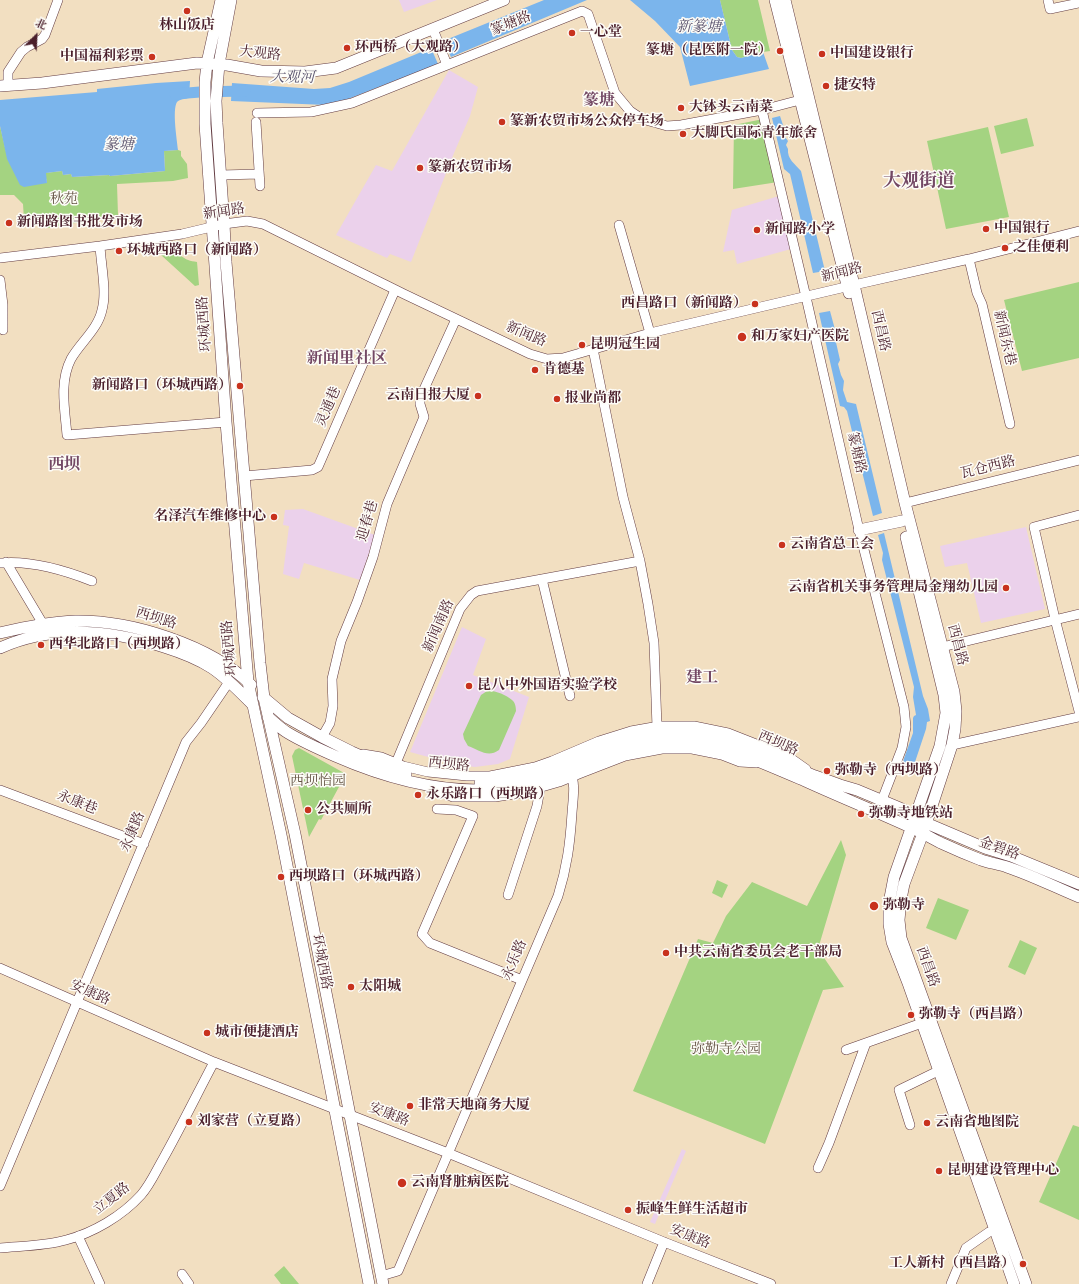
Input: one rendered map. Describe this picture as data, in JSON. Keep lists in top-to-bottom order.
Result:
{
  "streets": {
    "main road": [
      "大观路",
      "环城西路",
      "西昌路",
      "西坝路",
      "金碧路"
    ],
    "street": [
      "篆塘路",
      "新闻路",
      "新闻东巷",
      "灵通巷",
      "瓦仓西路",
      "迎春巷",
      "新闻南路",
      "永康巷",
      "永康路",
      "永乐路",
      "安康路",
      "立夏路"
    ]
  },
  "crossings": [
    ["篆塘路", "新闻路"],
    ["篆塘路", "西昌路"],
    ["篆塘路", "西坝路"],
    ["大观路", "环城西路"],
    ["新闻路", "环城西路"],
    ["新闻路", "西昌路"],
    ["新闻路", "新闻东巷"],
    ["新闻路", "灵通巷"],
    ["新闻路", "迎春巷"],
    ["环城西路", "灵通巷"],
    ["环城西路", "西坝路"],
    ["环城西路", "永乐路"],
    ["环城西路", "安康路"],
    ["西昌路", "瓦仓西路"],
    ["西昌路", "西坝路"],
    ["西昌路", "金碧路"],
    ["迎春巷", "西坝路"],
    ["西坝路", "永康路"],
    ["西坝路", "金碧路"],
    ["西坝路", "永乐路"],
    ["永康巷", "永康路"],
    ["永康路", "安康路"],
    ["永乐路", "安康路"],
    ["安康路", "立夏路"]
  ],
  "districts": [
    "篆塘",
    "大观街道",
    "新闻里社区",
    "西坝",
    "建工"
  ],
  "water": ["新篆塘", "大观河", "篆塘"],
  "parks": ["秋苑", "西坝怡园", "弥勒寺公园"],
  "places": [
    "林山饭店",
    "一心堂",
    "环西桥（大观路）",
    "篆塘（昆医附一院）",
    "中国建设银行",
    "中国福利彩票",
    "捷安特",
    "大钵头云南菜",
    "篆新农贸市场公众停车场",
    "大脚氏国际青年旅舍",
    "篆新农贸市场",
    "新闻路图书批发市场",
    "中国银行",
    "新闻路小学",
    "之佳便利",
    "环城西路口（新闻路）",
    "西昌路口（新闻路）",
    "和万家妇产医院",
    "昆明冠生园",
    "肯德基",
    "新闻路口（环城西路）",
    "云南日报大厦",
    "报业尚都",
    "名泽汽车维修中心",
    "云南省总工会",
    "云南省机关事务管理局金翔幼儿园",
    "西华北路口（西坝路）",
    "昆八中外国语实验学校",
    "弥勒寺（西坝路）",
    "永乐路口（西坝路）",
    "公共厕所",
    "弥勒寺地铁站",
    "西坝路口（环城西路）",
    "弥勒寺",
    "中共云南省委员会老干部局",
    "太阳城",
    "弥勒寺（西昌路）",
    "城市便捷酒店",
    "非常天地商务大厦",
    "刘家营（立夏路）",
    "云南省地图院",
    "昆明建设管理中心",
    "云南肾脏病医院",
    "振峰生鲜生活超市",
    "工人新村（西昌路）"
  ],
  "north": "top right"
}
